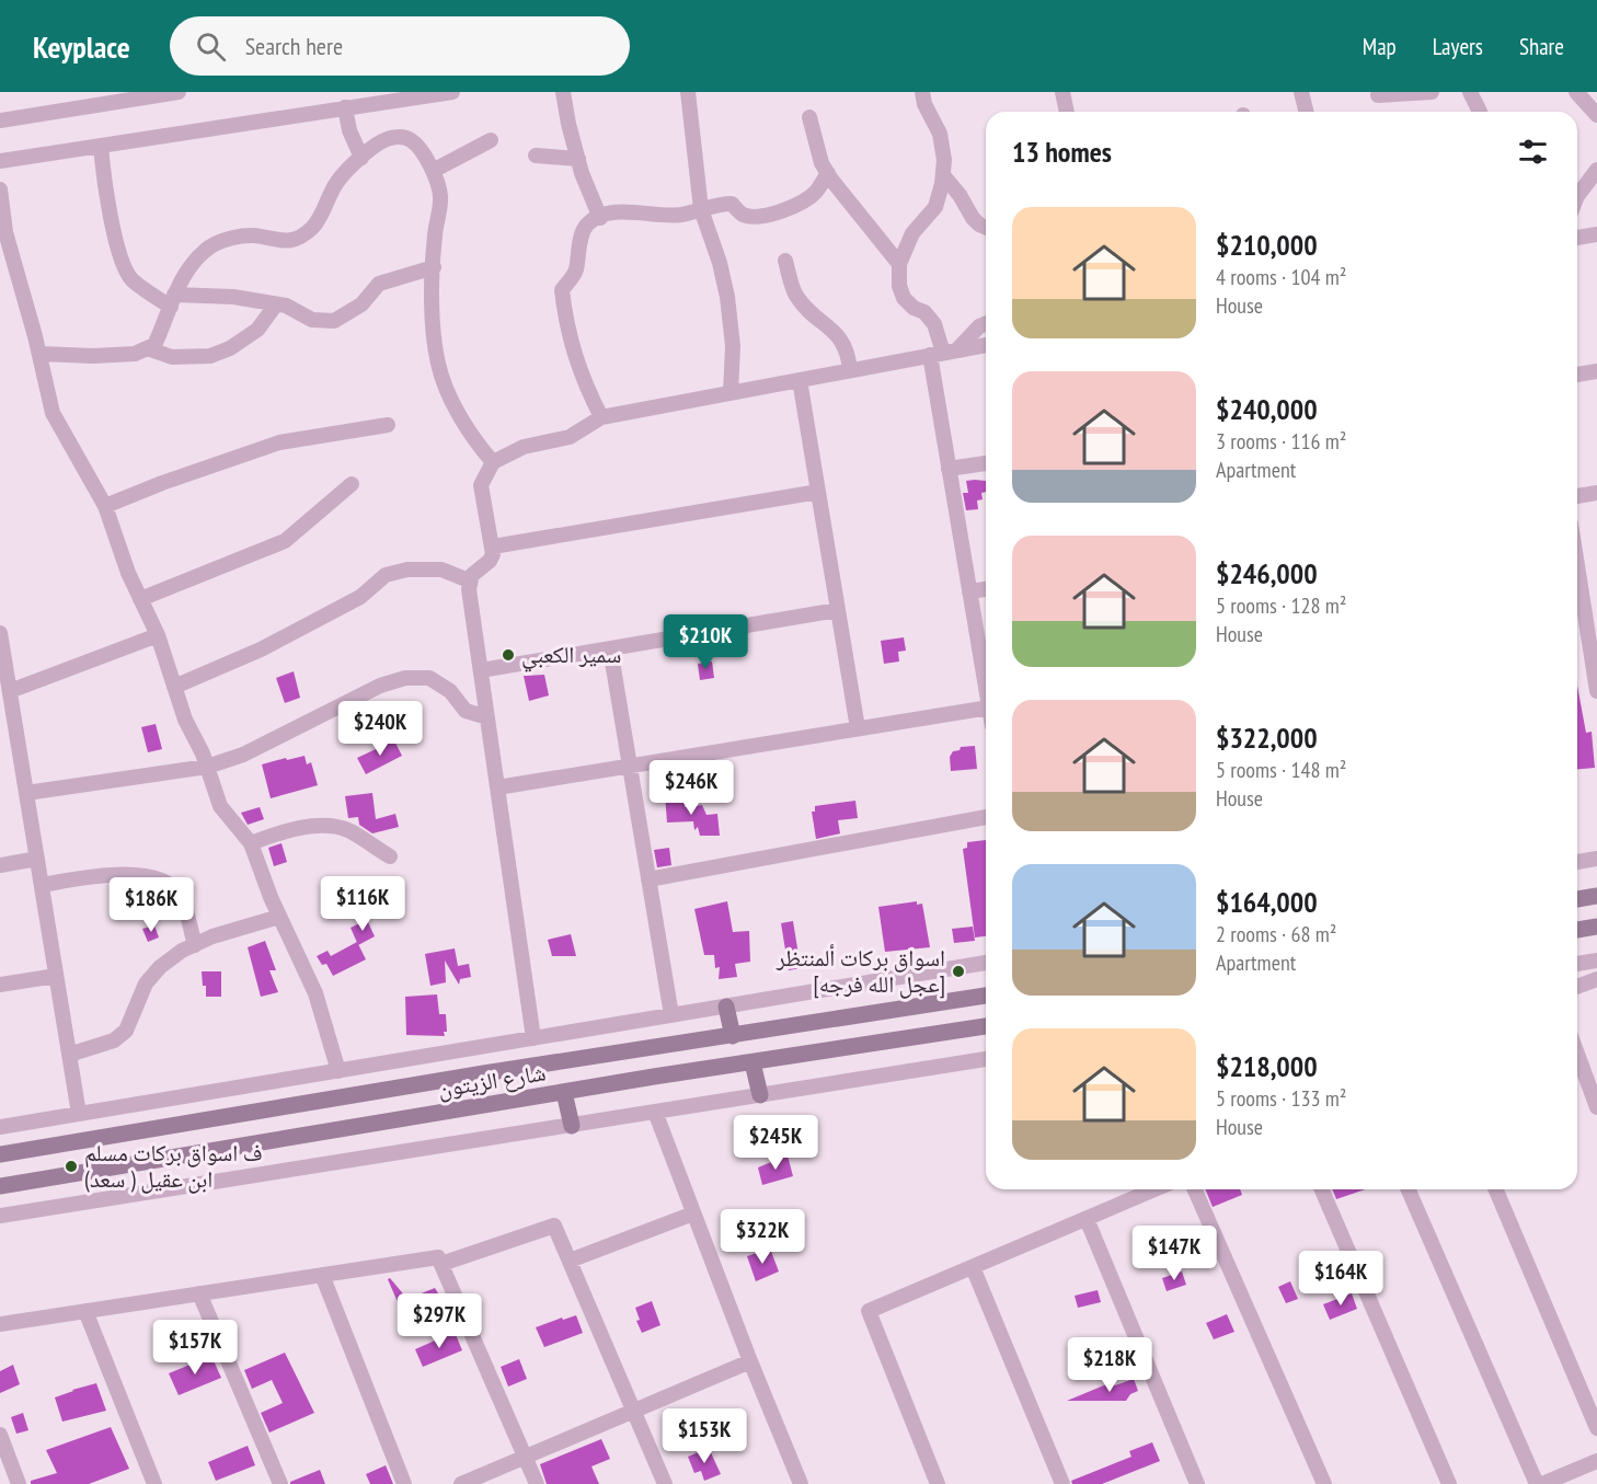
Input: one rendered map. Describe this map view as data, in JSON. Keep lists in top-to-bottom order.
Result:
{
  "streets": {
    "main road": ["شارع الزيتون"]
  },
  "places": ["سمير الكعبي", "اسواق بركات ألمنتظر [عجل الله فرجه]", "ف اسواق بركات مسلم ابن عقيل ( سعد)"],
  "page": {
    "header": "Keyplace",
    "search": "Search here",
    "nav": ["Map", "Layers", "Share"],
    "heading": "13 homes",
    "list": [
      {
        "name": "$210,000",
        "note": "4 rooms · 104 m² · House"
      },
      {
        "name": "$240,000",
        "note": "3 rooms · 116 m² · Apartment"
      },
      {
        "name": "$246,000",
        "note": "5 rooms · 128 m² · House"
      },
      {
        "name": "$322,000",
        "note": "5 rooms · 148 m² · House"
      },
      {
        "name": "$164,000",
        "note": "2 rooms · 68 m² · Apartment"
      },
      {
        "name": "$218,000",
        "note": "5 rooms · 133 m² · House"
      }
    ],
    "price": [
      "$210K",
      "$240K",
      "$246K",
      "$116K",
      "$186K",
      "$245K",
      "$322K",
      "$147K",
      "$164K",
      "$297K",
      "$157K",
      "$218K",
      "$153K"
    ]
  }
}
